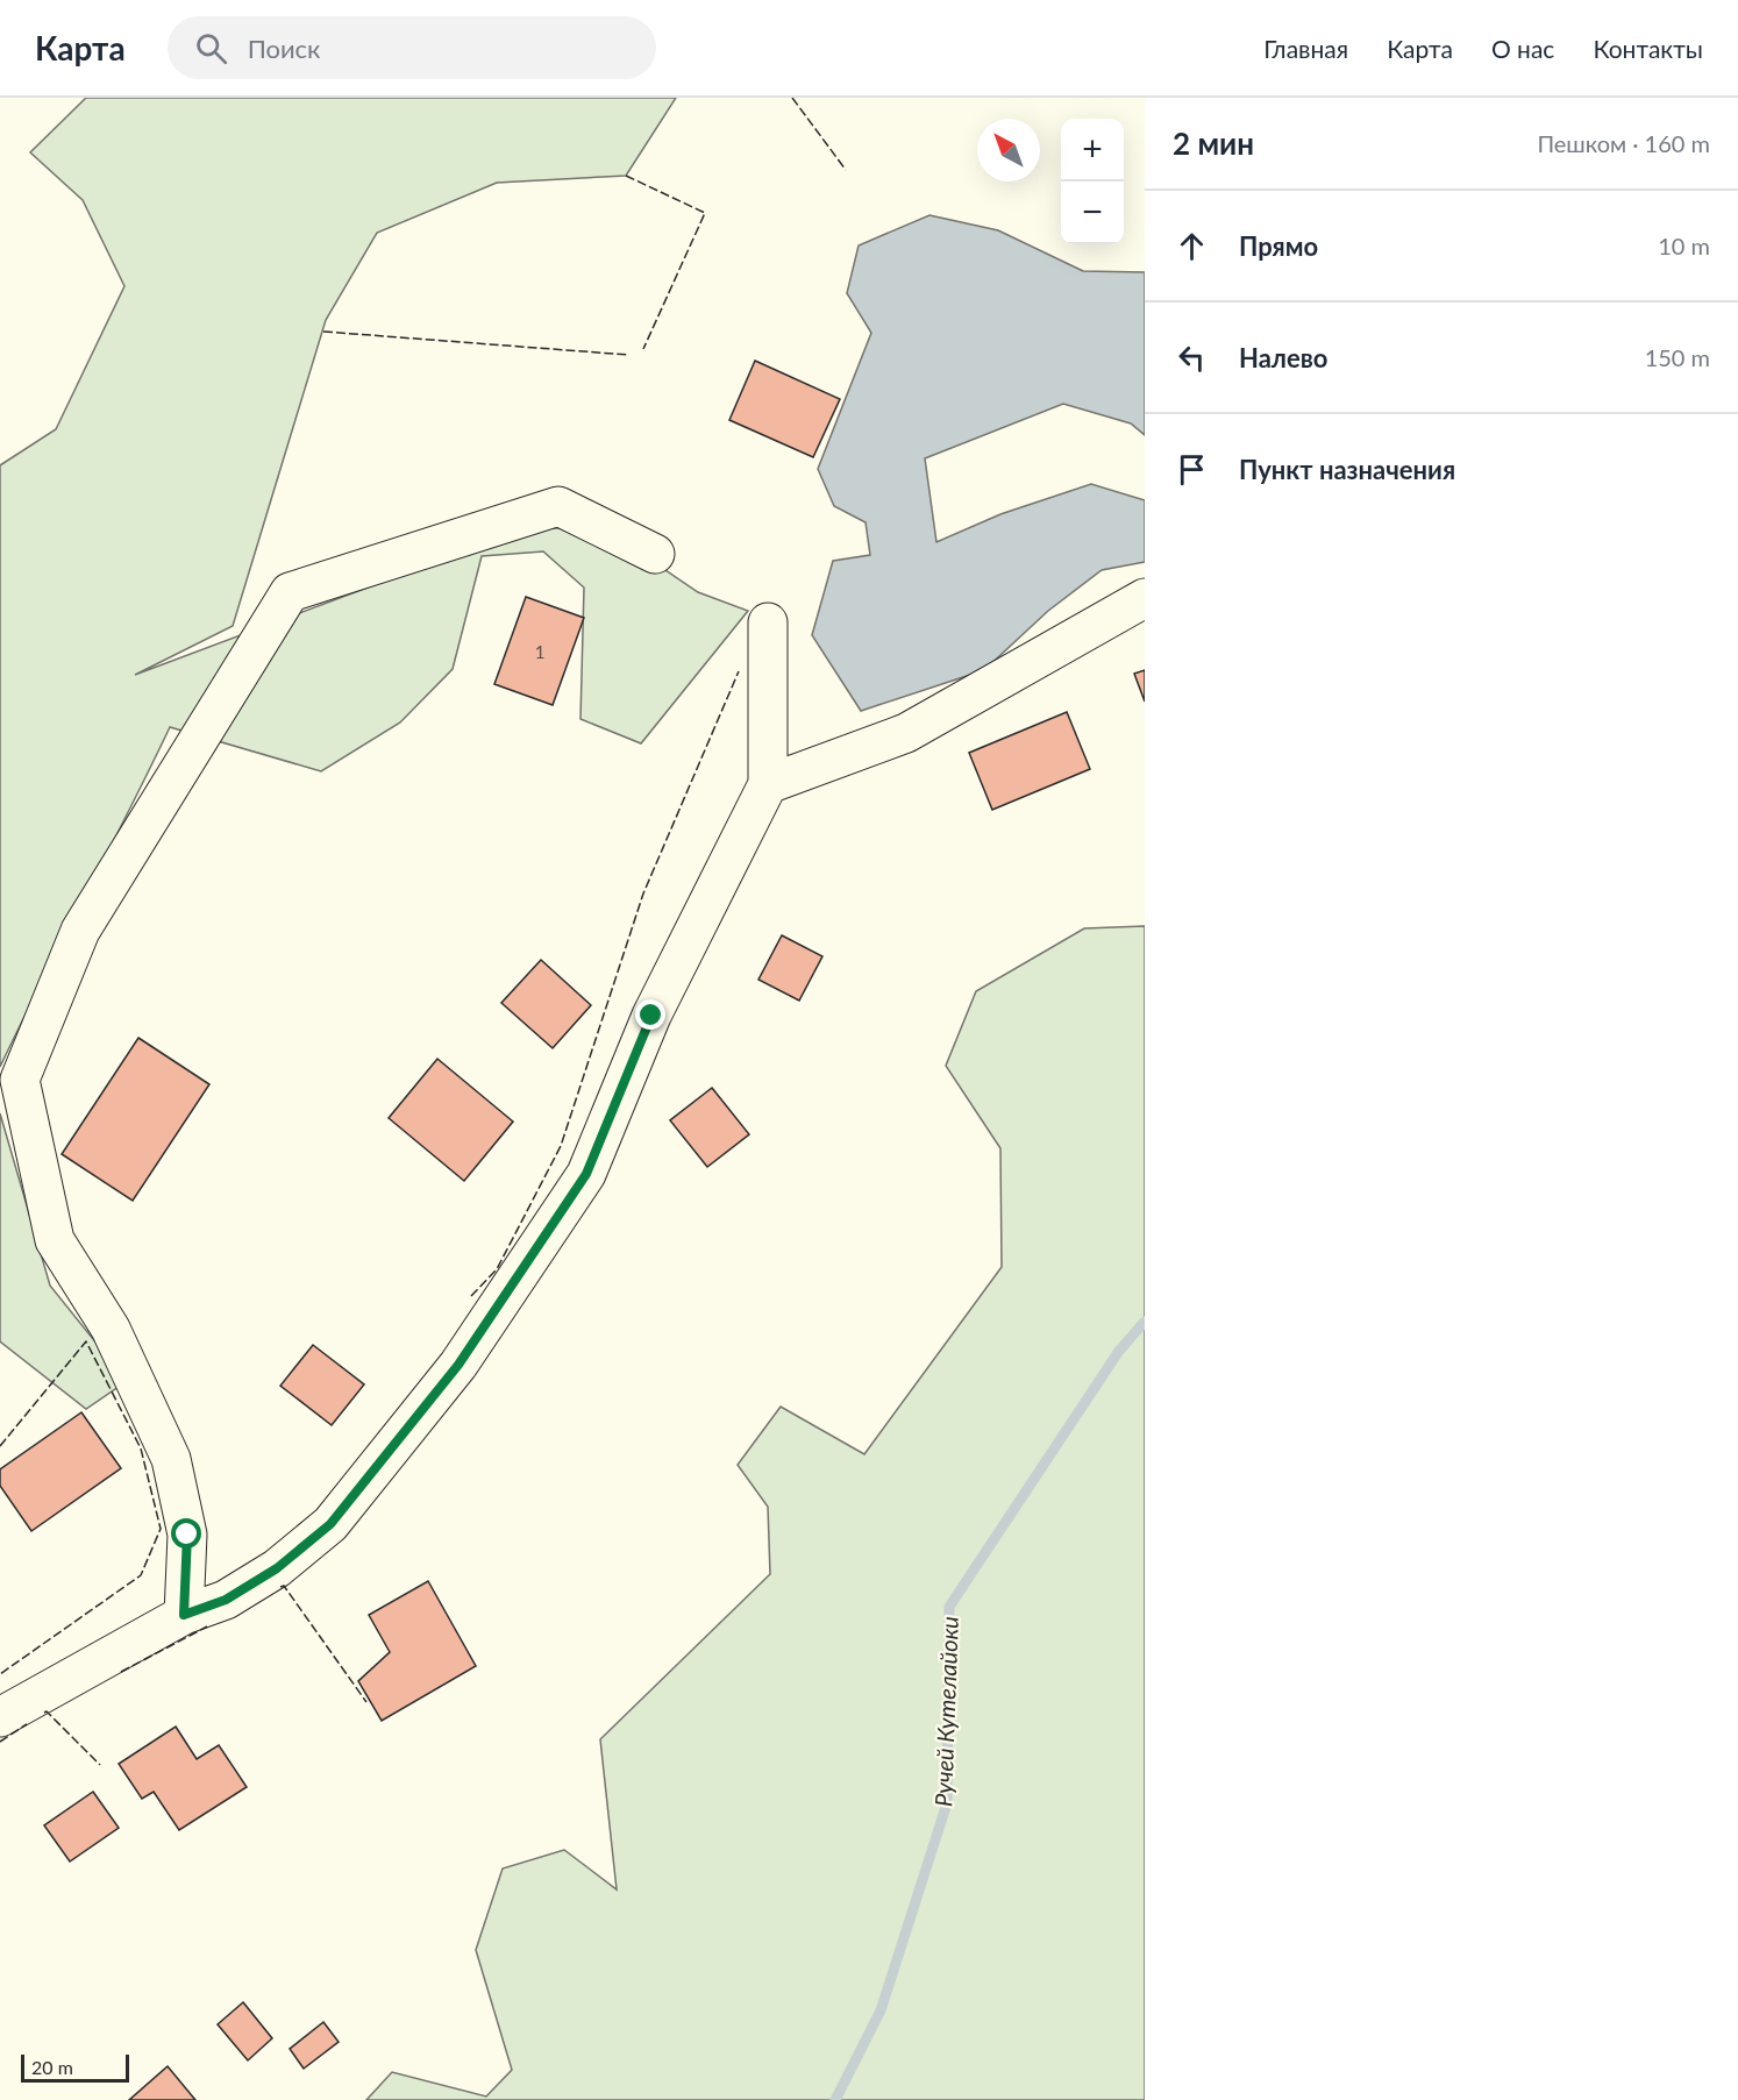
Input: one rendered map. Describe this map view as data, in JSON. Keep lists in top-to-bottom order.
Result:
{
  "water": ["Ручей Кутелайоки"],
  "house_numbers": ["1"],
  "scale_bar": "20 m",
  "north": "top left",
  "page": {
    "header": "Карта",
    "search": "Поиск",
    "nav": [
      "Главная",
      "Карта",
      "О нас",
      "Контакты"
    ],
    "heading": ["2 мин", "Пешком · 160 m"],
    "map_buttons": ["+", "−"],
    "list": [
      ["Прямо", "10 m"],
      ["Налево", "150 m"],
      "Пункт назначения"
    ],
    "scale": "20 m"
  }
}
